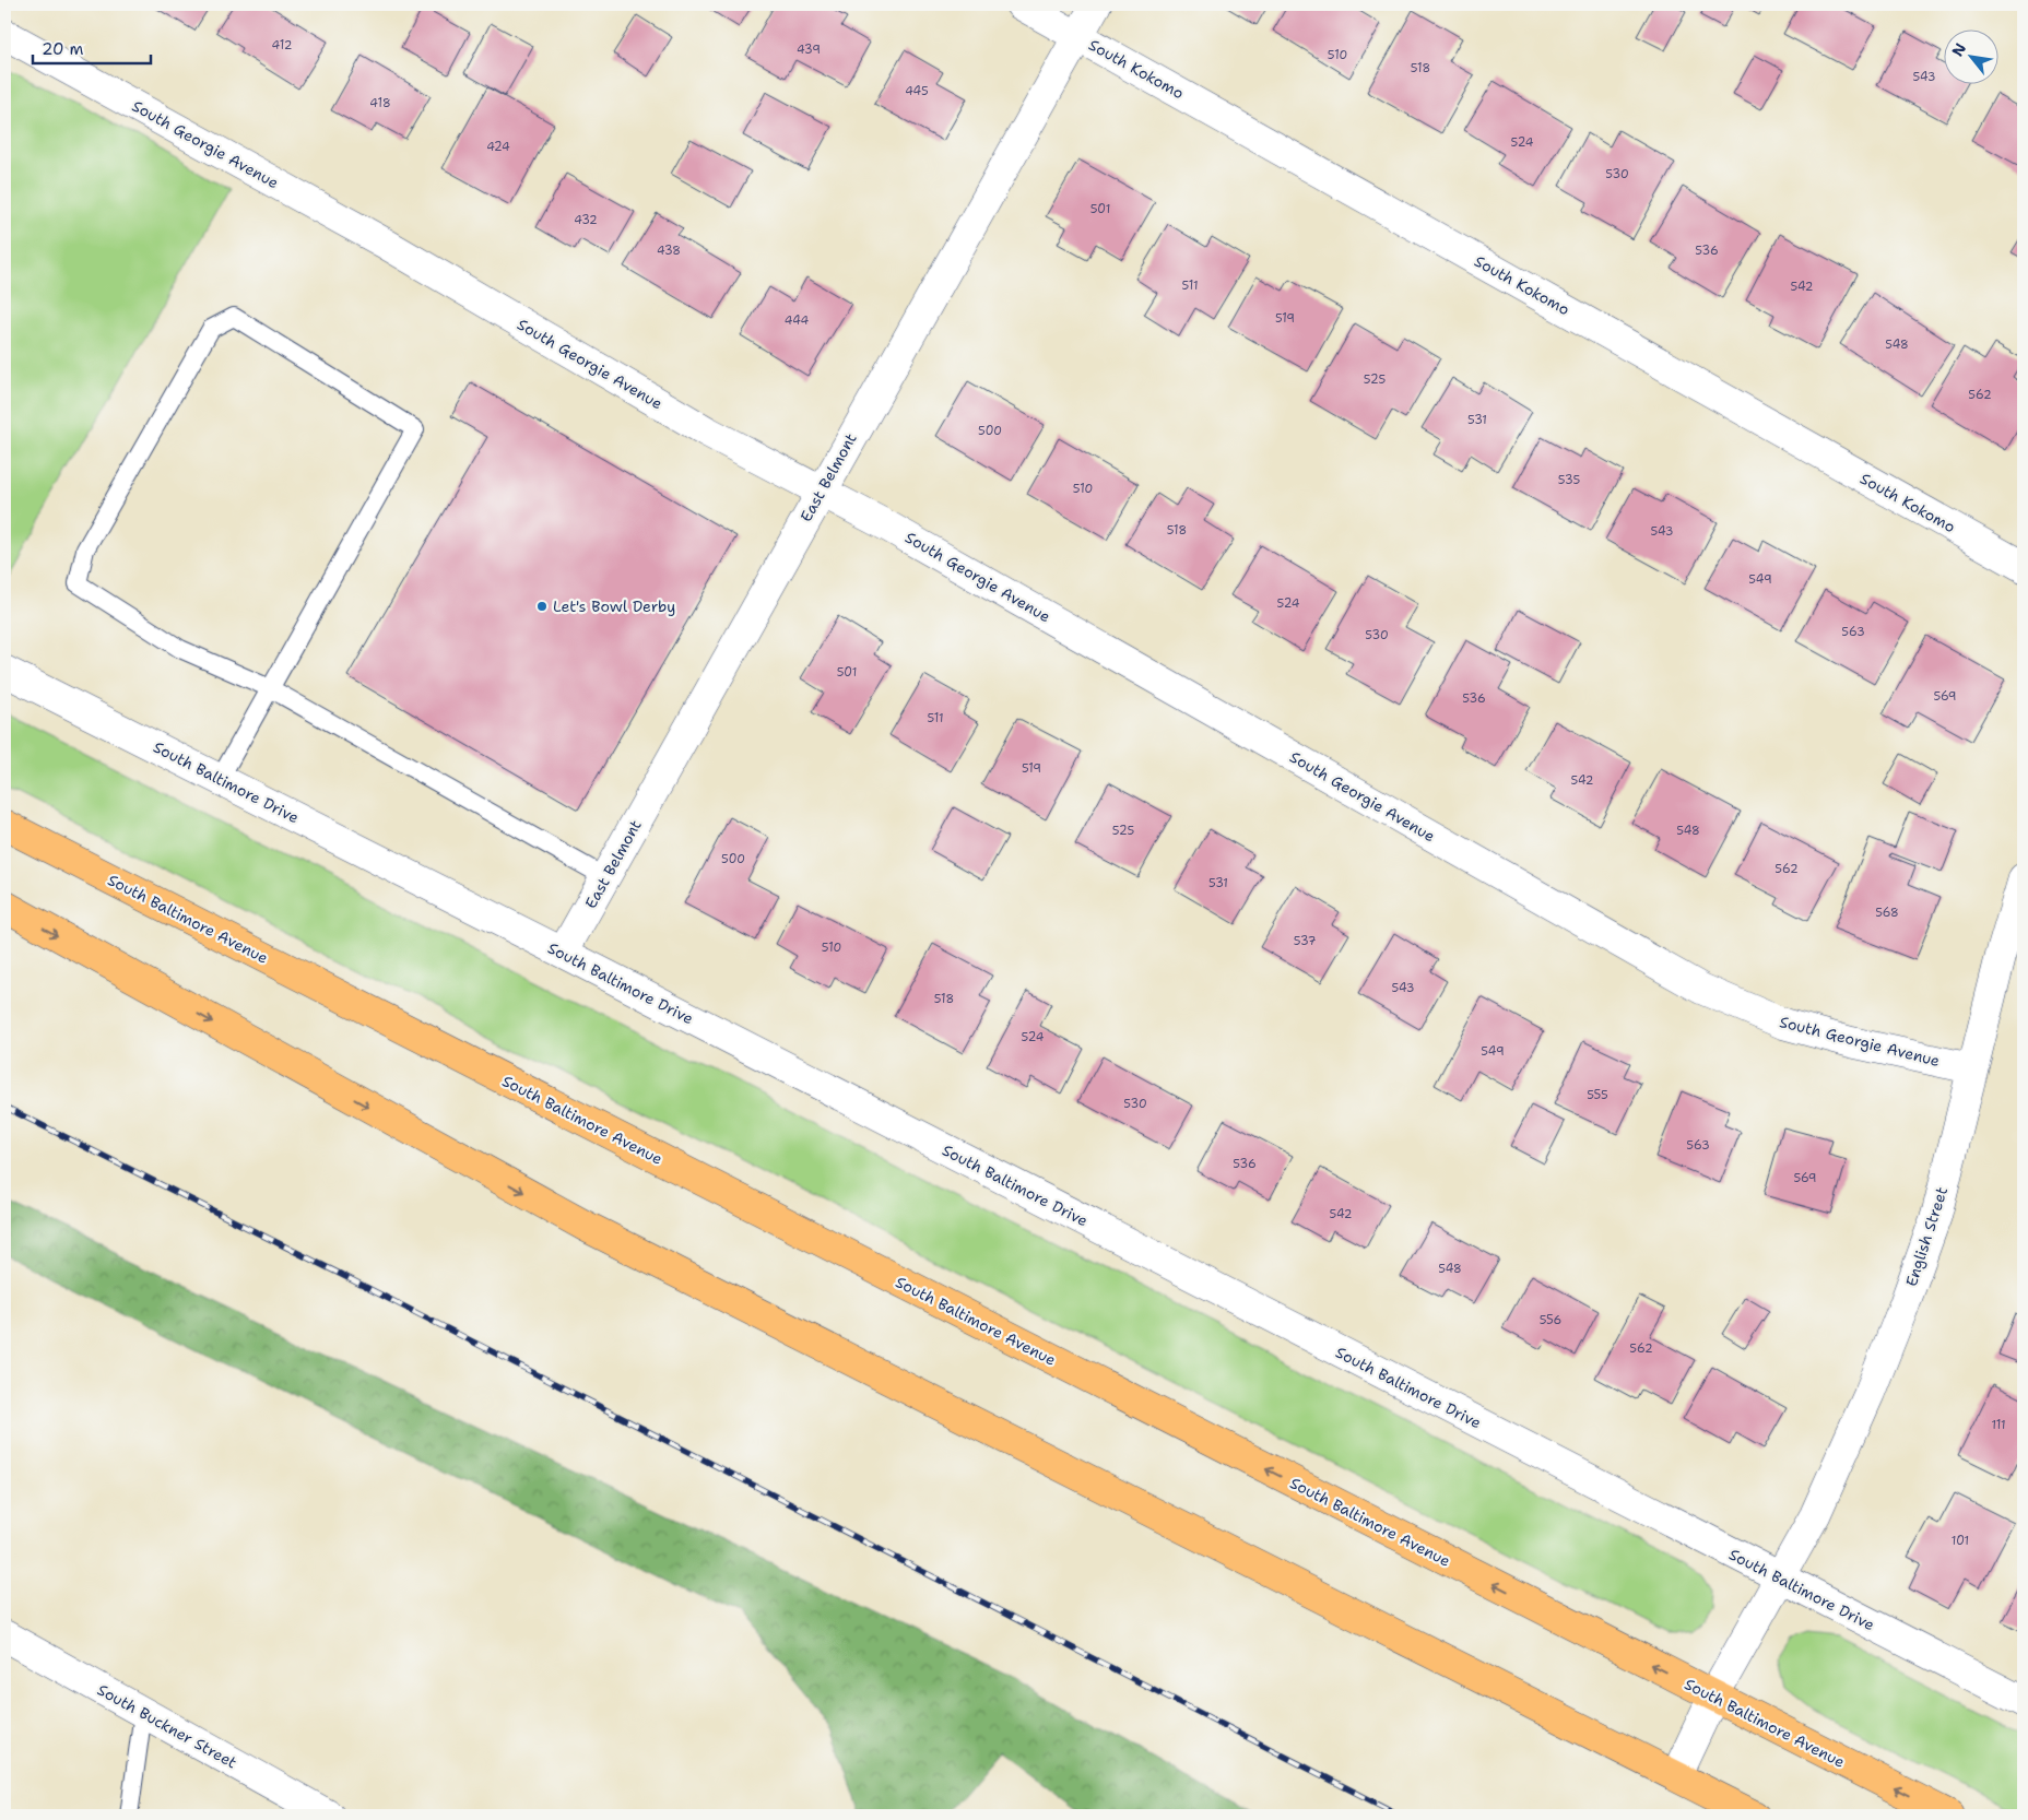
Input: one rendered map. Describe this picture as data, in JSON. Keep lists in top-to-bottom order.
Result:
{
  "streets": {
    "main road": ["South Baltimore Avenue"],
    "street": [
      "South Kokomo",
      "South Georgie Avenue",
      "East Belmont",
      "South Baltimore Drive",
      "English Street",
      "South Buckner Street"
    ]
  },
  "crossings": [
    ["South Kokomo", "East Belmont"],
    ["South Georgie Avenue", "East Belmont"],
    ["South Georgie Avenue", "English Street"],
    ["East Belmont", "South Baltimore Drive"],
    ["South Baltimore Drive", "English Street"],
    ["South Baltimore Avenue", "English Street"]
  ],
  "places": ["Let's Bowl Derby"],
  "house_numbers": [
    "412",
    "439",
    "510",
    "518",
    "543",
    "445",
    "418",
    "524",
    "424",
    "530",
    "501",
    "432",
    "438",
    "536",
    "511",
    "542",
    "519",
    "444",
    "548",
    "525",
    "562",
    "531",
    "500",
    "535",
    "510",
    "518",
    "543",
    "549",
    "524",
    "563",
    "530",
    "501",
    "569",
    "536",
    "511",
    "519",
    "542",
    "525",
    "548",
    "500",
    "562",
    "531",
    "568",
    "537",
    "510",
    "543",
    "518",
    "524",
    "549",
    "555",
    "530",
    "563",
    "536",
    "569",
    "542",
    "548",
    "556",
    "562",
    "111",
    "101"
  ],
  "scale_bar": "20 m",
  "north": "top left"
}
